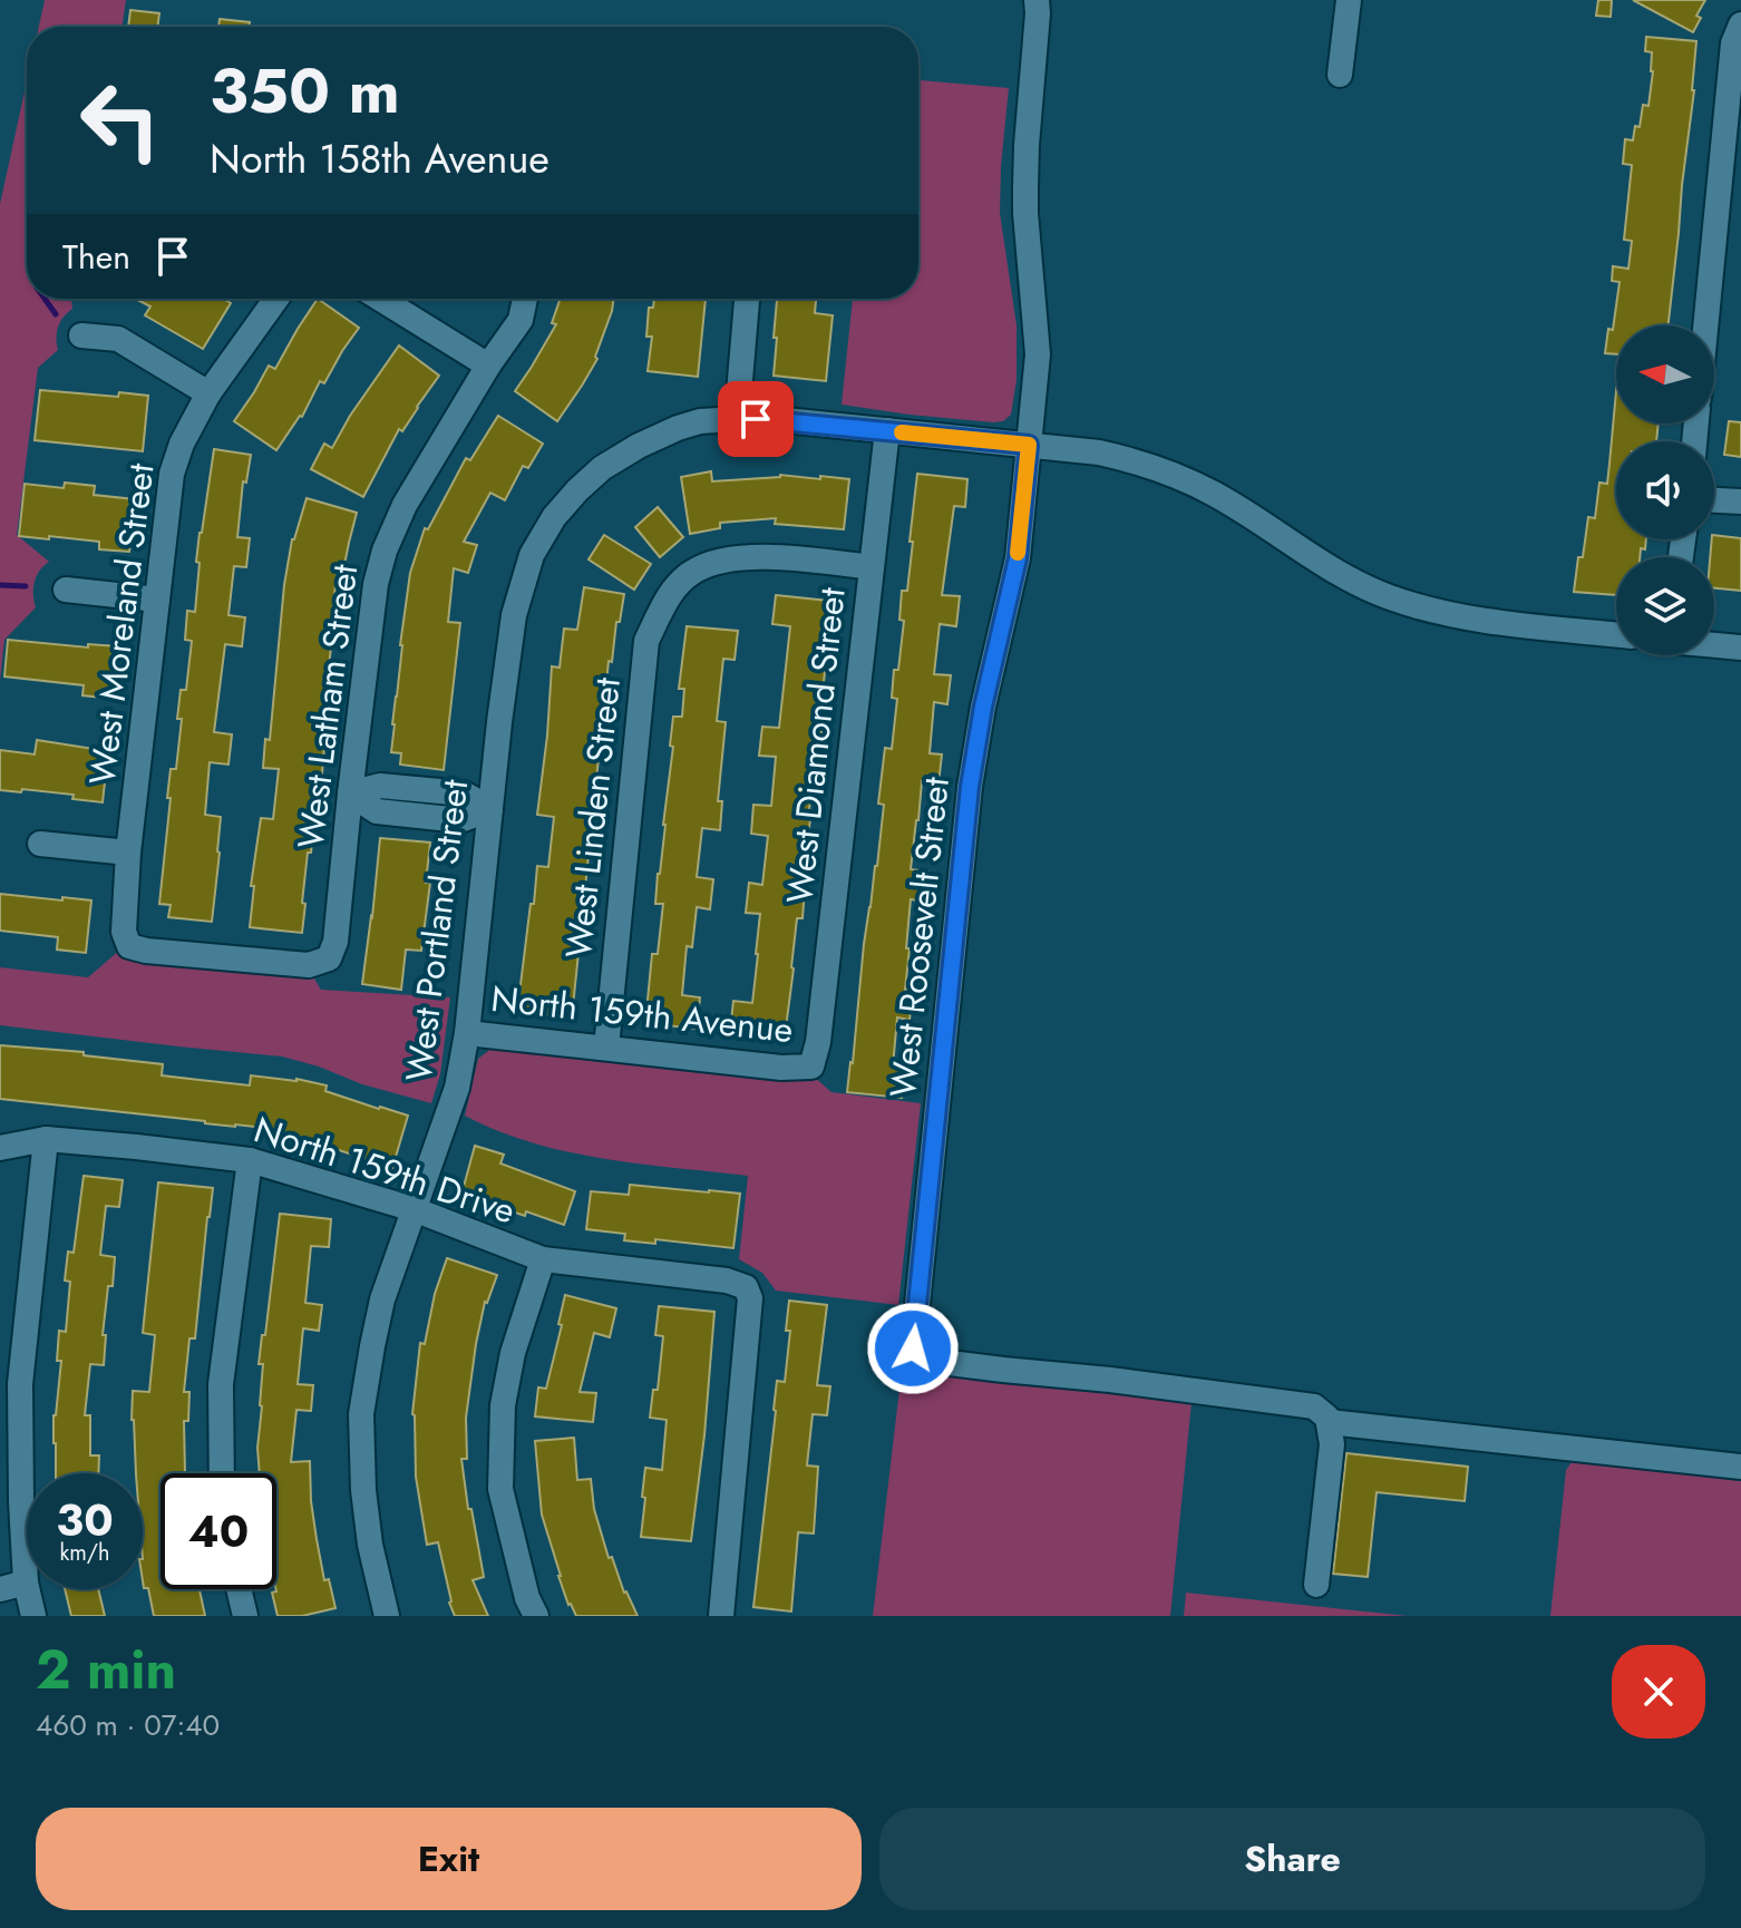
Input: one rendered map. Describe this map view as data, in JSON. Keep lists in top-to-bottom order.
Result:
{
  "streets": {
    "street": [
      "West Moreland Street",
      "West Latham Street",
      "West Diamond Street",
      "West Linden Street",
      "West Portland Street",
      "West Roosevelt Street",
      "North 159th Avenue",
      "North 159th Drive"
    ]
  },
  "crossings": [
    ["West Moreland Street", "West Latham Street"],
    ["West Diamond Street", "West Linden Street"],
    ["West Diamond Street", "West Portland Street"],
    ["West Diamond Street", "North 159th Avenue"],
    ["West Linden Street", "North 159th Avenue"],
    ["West Portland Street", "West Roosevelt Street"],
    ["West Portland Street", "North 159th Avenue"],
    ["West Portland Street", "North 159th Drive"]
  ],
  "north": "left",
  "page": {
    "turn": ["350 m", "North 158th Avenue"],
    "then": "Then",
    "speed": "30 km/h",
    "limit": "40",
    "heading": ["2 min", "460 m · 07:40"],
    "buttons": ["Exit", "Share"]
  }
}
